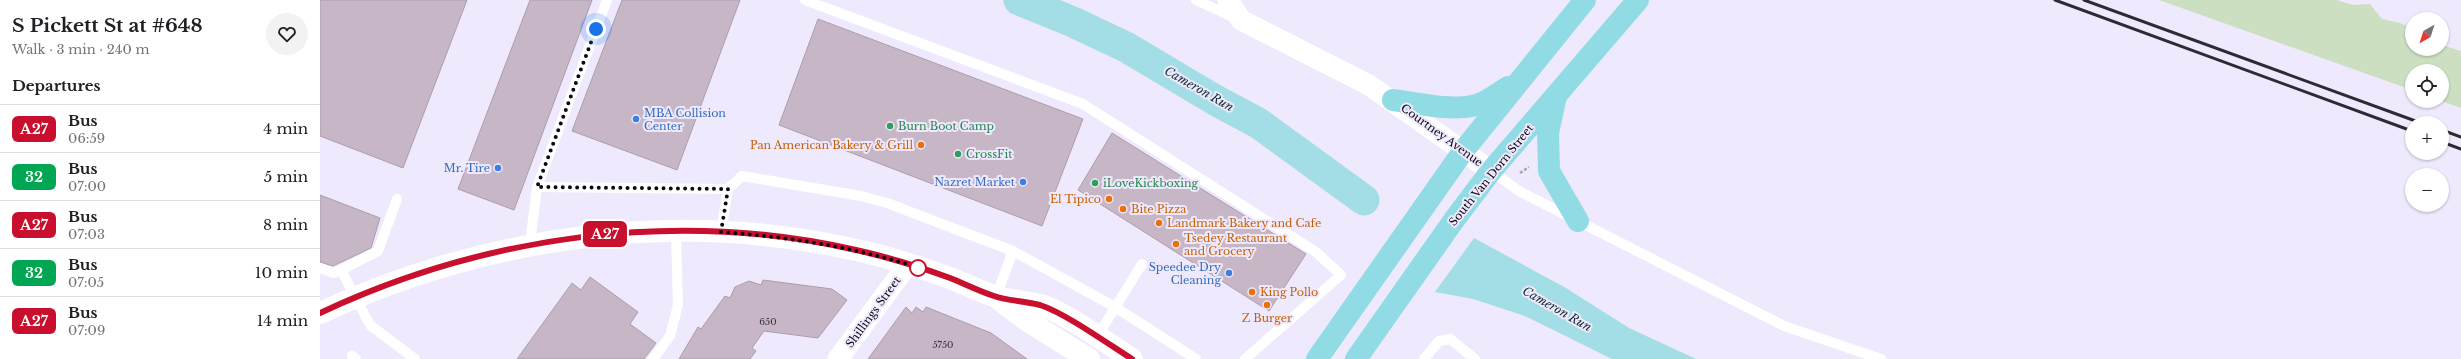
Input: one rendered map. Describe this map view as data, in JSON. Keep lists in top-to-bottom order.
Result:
{
  "streets": {
    "main road": ["South Van Dorn Street"],
    "street": ["Courtney Avenue", "Shillings Street"]
  },
  "crossings": [
    ["Courtney Avenue", "South Van Dorn Street"]
  ],
  "water": ["Cameron Run"],
  "places": [
    "MBA Collision Center",
    "Burn Boot Camp",
    "Pan American Bakery & Grill",
    "CrossFit",
    "Mr. Tire",
    "Nazret Market",
    "iLoveKickboxing",
    "El Tipico",
    "Bite Pizza",
    "Landmark Bakery and Cafe",
    "Tsedey Restaurant and Grocery",
    "Speedee Dry Cleaning",
    "King Pollo",
    "Z Burger"
  ],
  "lines": ["bus line A27"],
  "house_numbers": ["650", "5750"],
  "north": "bottom left",
  "page": {
    "heading": [
      ["S Pickett St at #648", "Walk · 3 min · 240 m"],
      "Departures"
    ],
    "on_map": "A27",
    "map_buttons": ["+", "−"],
    "list": [
      {
        "mark": "A27",
        "name": "Bus",
        "note": "06:59",
        "value": "4 min"
      },
      {
        "mark": "32",
        "name": "Bus",
        "note": "07:00",
        "value": "5 min"
      },
      {
        "mark": "A27",
        "name": "Bus",
        "note": "07:03",
        "value": "8 min"
      },
      {
        "mark": "32",
        "name": "Bus",
        "note": "07:05",
        "value": "10 min"
      },
      {
        "mark": "A27",
        "name": "Bus",
        "note": "07:09",
        "value": "14 min"
      }
    ]
  }
}
